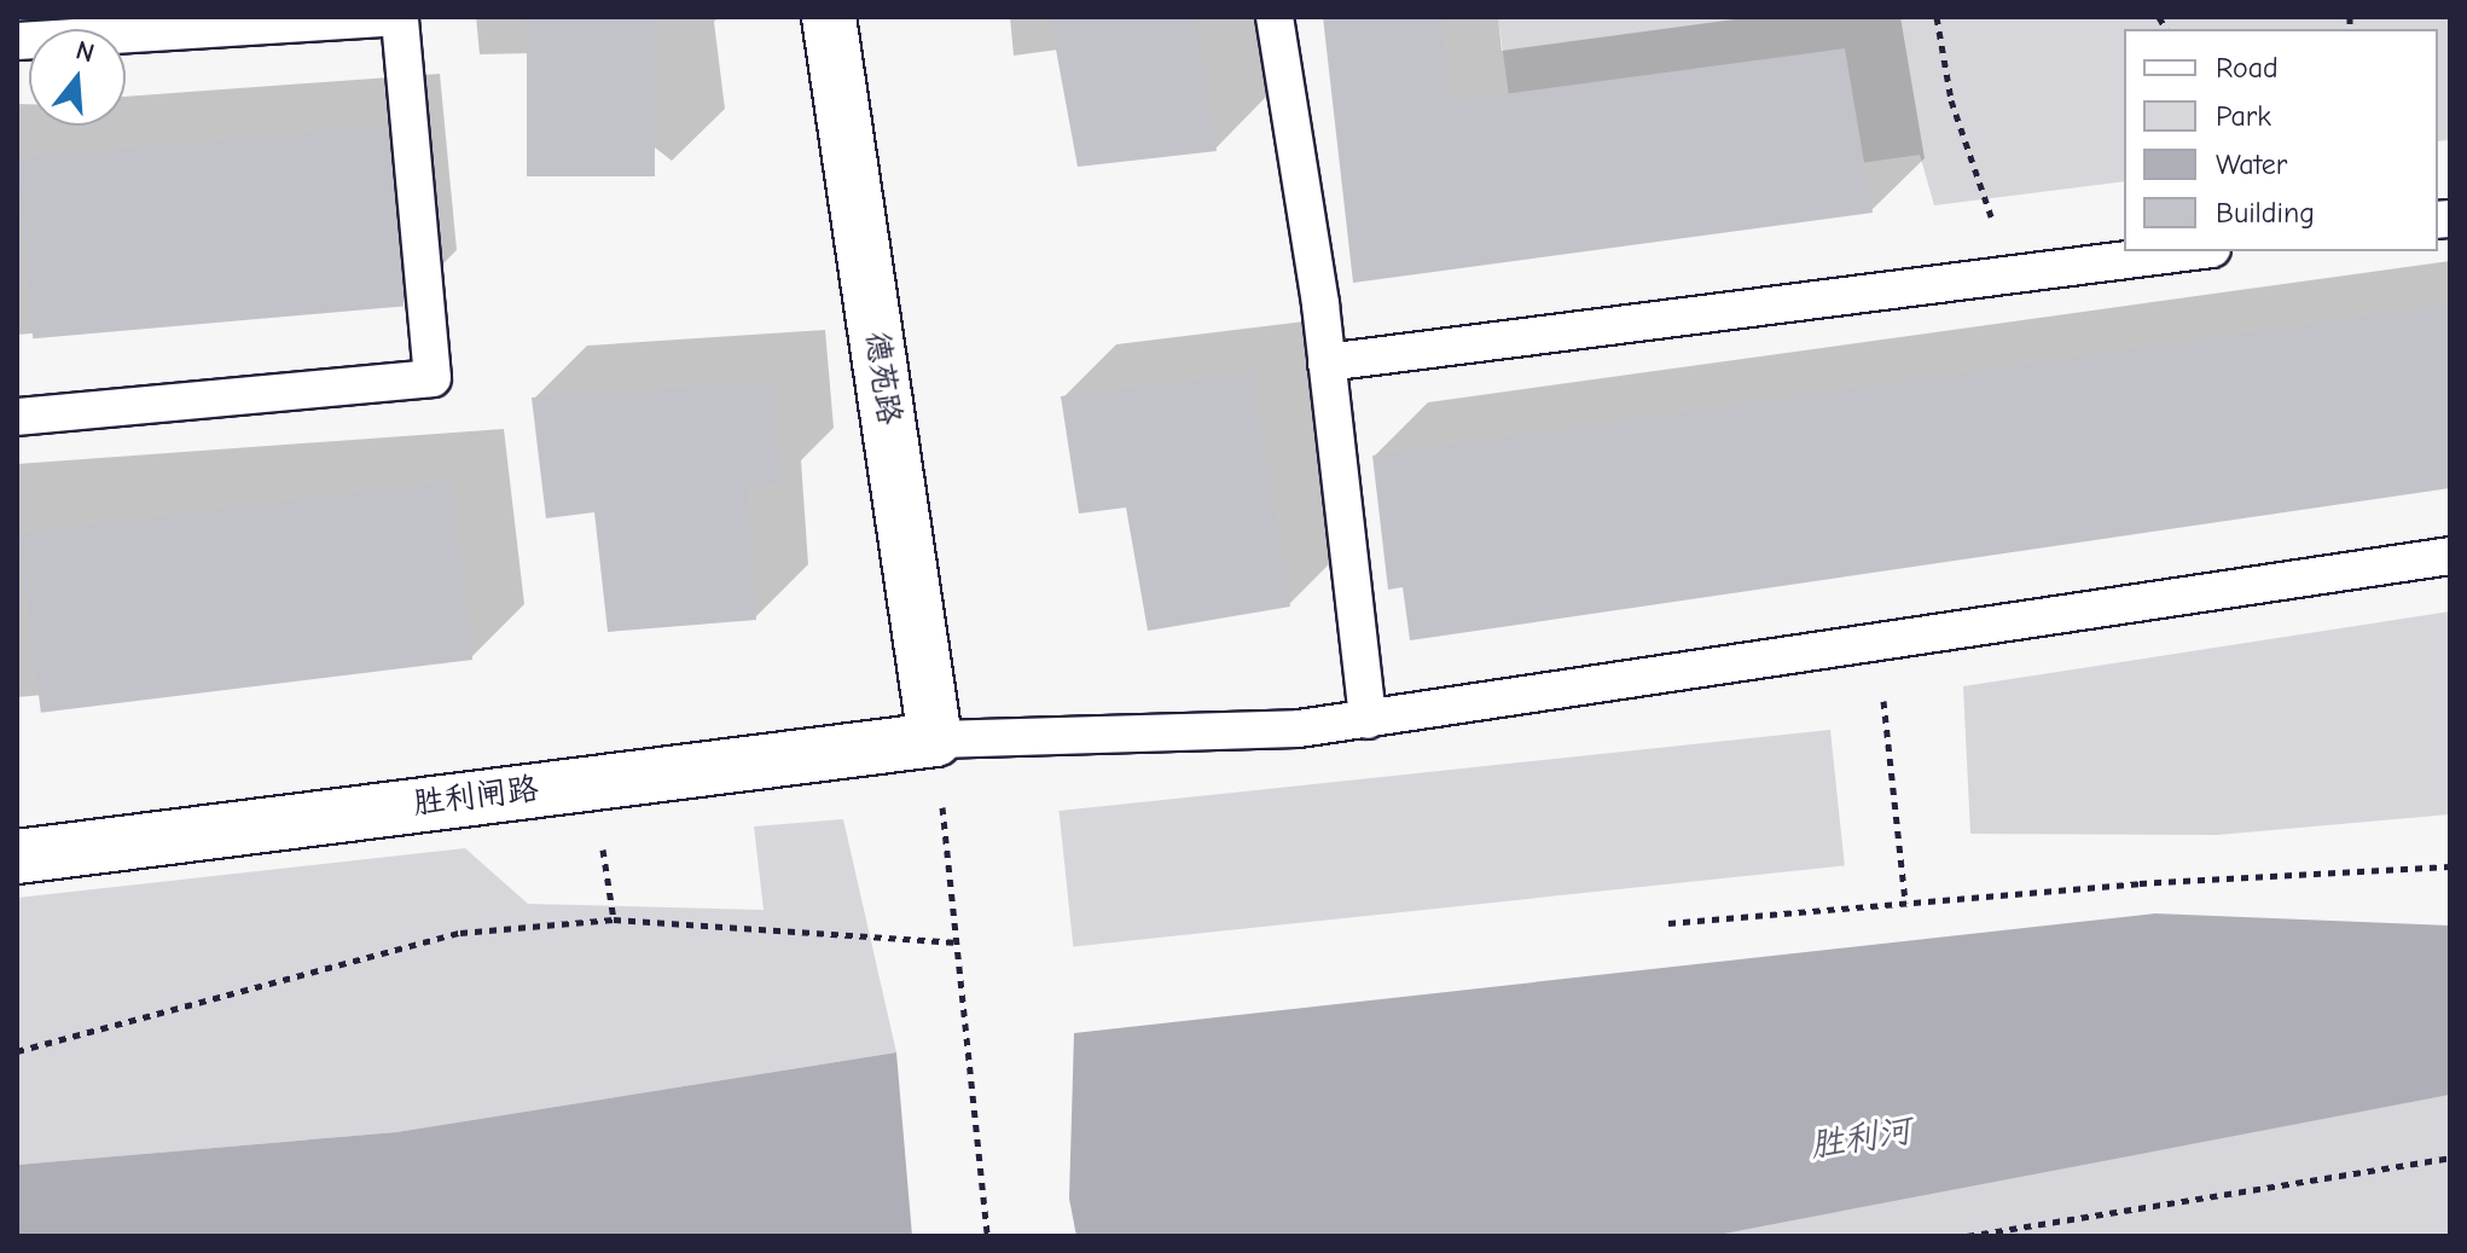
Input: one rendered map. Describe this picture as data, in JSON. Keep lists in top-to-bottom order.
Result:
{
  "streets": {
    "street": ["德苑路", "胜利闸路"]
  },
  "crossings": [
    ["德苑路", "胜利闸路"]
  ],
  "water": ["胜利河"],
  "legend": [
    "Road",
    "Park",
    "Water",
    "Building"
  ],
  "north": "top"
}
